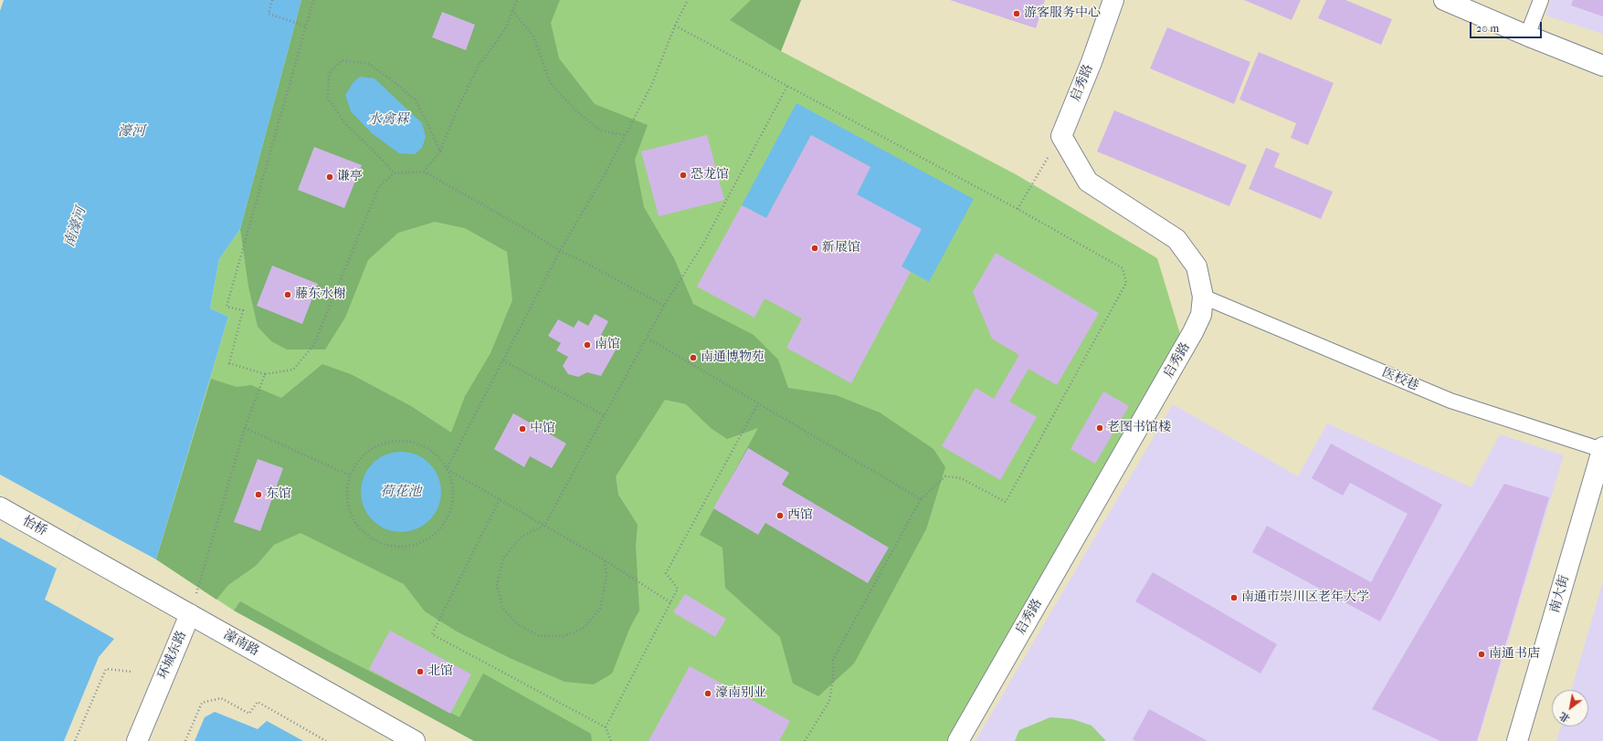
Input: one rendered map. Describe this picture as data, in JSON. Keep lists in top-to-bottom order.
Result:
{
  "streets": {
    "street": [
      "启秀路",
      "怡桥",
      "南大街",
      "濠南路",
      "环城东路"
    ],
    "lane": ["医校巷"]
  },
  "crossings": [
    ["启秀路", "医校巷"],
    ["医校巷", "南大街"],
    ["怡桥", "濠南路"],
    ["濠南路", "环城东路"]
  ],
  "water": [
    "水禽罧",
    "濠河",
    "南濠河",
    "荷花池"
  ],
  "places": [
    "游客服务中心",
    "恐龙馆",
    "谦亭",
    "新展馆",
    "藤东水榭",
    "南馆",
    "南通博物苑",
    "老图书馆楼",
    "中馆",
    "东馆",
    "西馆",
    "南通市崇川区老年大学",
    "南通书店",
    "北馆",
    "濠南别业"
  ],
  "scale_bar": "20 m",
  "north": "bottom left"
}
